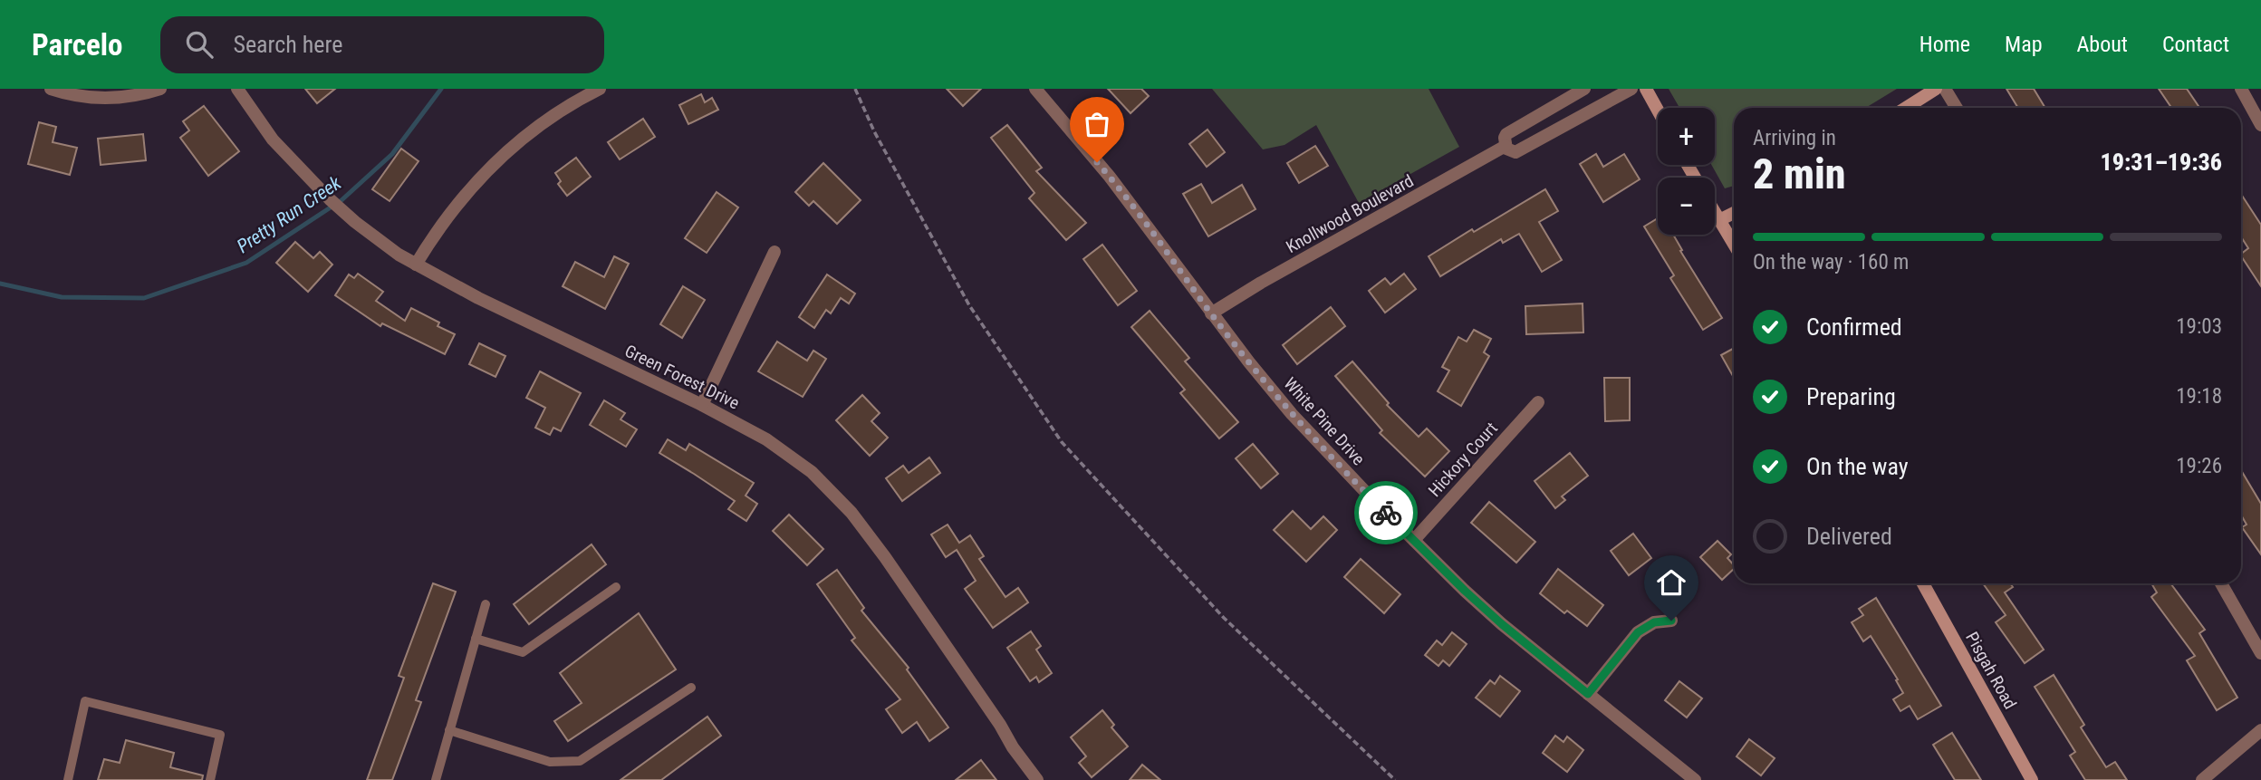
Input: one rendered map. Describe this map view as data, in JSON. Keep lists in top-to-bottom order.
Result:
{
  "streets": {
    "street": [
      "Knollwood Boulevard",
      "Green Forest Drive",
      "White Pine Drive",
      "Hickory Court",
      "Pisgah Road"
    ]
  },
  "crossings": [
    ["Knollwood Boulevard", "White Pine Drive"],
    ["White Pine Drive", "Hickory Court"]
  ],
  "water": ["Pretty Run Creek"],
  "page": {
    "header": "Parcelo",
    "search": "Search here",
    "nav": [
      "Home",
      "Map",
      "About",
      "Contact"
    ],
    "map_buttons": ["+", "−"],
    "heading": ["2 min", "Arriving in", "19:31–19:36"],
    "bar": "On the way · 160 m",
    "list": [
      ["Confirmed", "19:03"],
      ["Preparing", "19:18"],
      ["On the way", "19:26"],
      "Delivered"
    ]
  }
}
